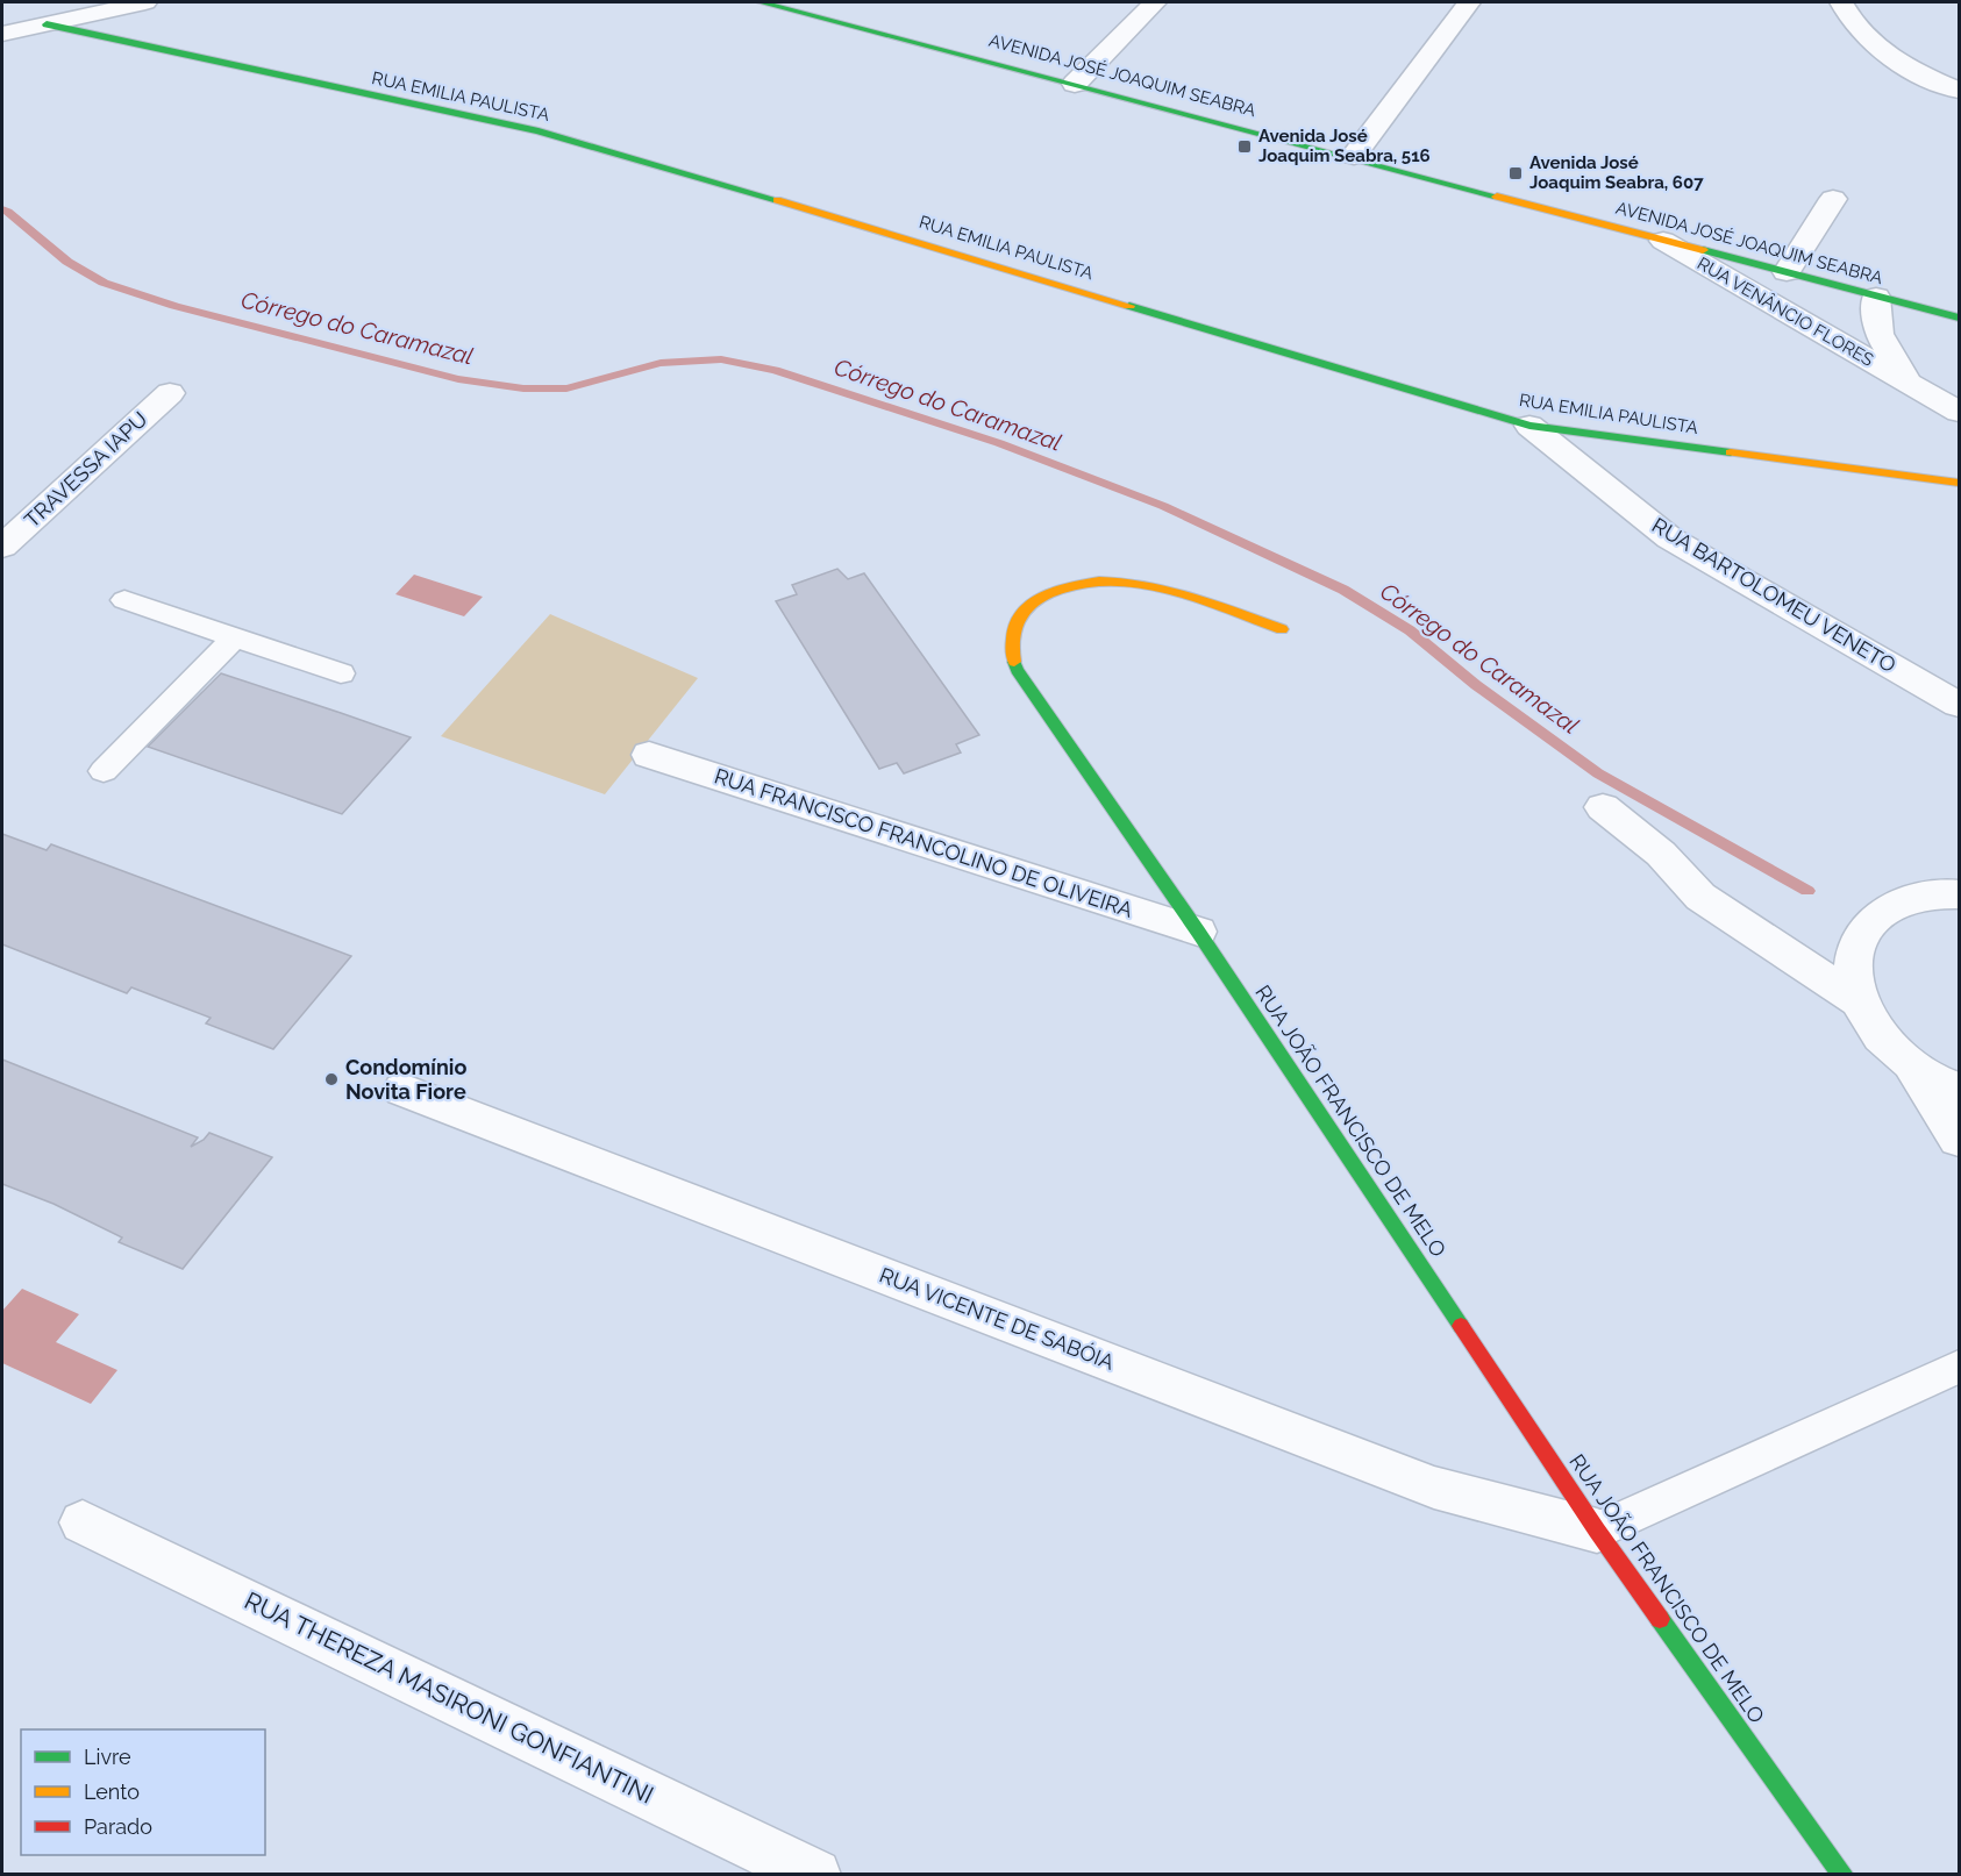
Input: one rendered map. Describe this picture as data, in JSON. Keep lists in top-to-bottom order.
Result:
{
  "streets": {
    "street": [
      "AVENIDA JOSÉ JOAQUIM SEABRA",
      "RUA EMILIA PAULISTA",
      "RUA VENÂNCIO FLORES",
      "TRAVESSA IAPU",
      "RUA BARTOLOMEU VENETO",
      "RUA FRANCISCO FRANCOLINO DE OLIVEIRA",
      "RUA JOÃO FRANCISCO DE MELO",
      "RUA VICENTE DE SABÓIA",
      "RUA THEREZA MASIRONI GONFIANTINI"
    ]
  },
  "crossings": [
    ["AVENIDA JOSÉ JOAQUIM SEABRA", "RUA VENÂNCIO FLORES"],
    ["RUA EMILIA PAULISTA", "RUA BARTOLOMEU VENETO"],
    ["RUA FRANCISCO FRANCOLINO DE OLIVEIRA", "RUA JOÃO FRANCISCO DE MELO"],
    ["RUA JOÃO FRANCISCO DE MELO", "RUA VICENTE DE SABÓIA"]
  ],
  "water": ["Córrego do Caramazal"],
  "places": {
    "transit": ["Avenida José Joaquim Seabra, 516", "Avenida José Joaquim Seabra, 607"],
    "other": ["Condomínio Novita Fiore"]
  },
  "legend": ["Livre", "Lento", "Parado"]
}
